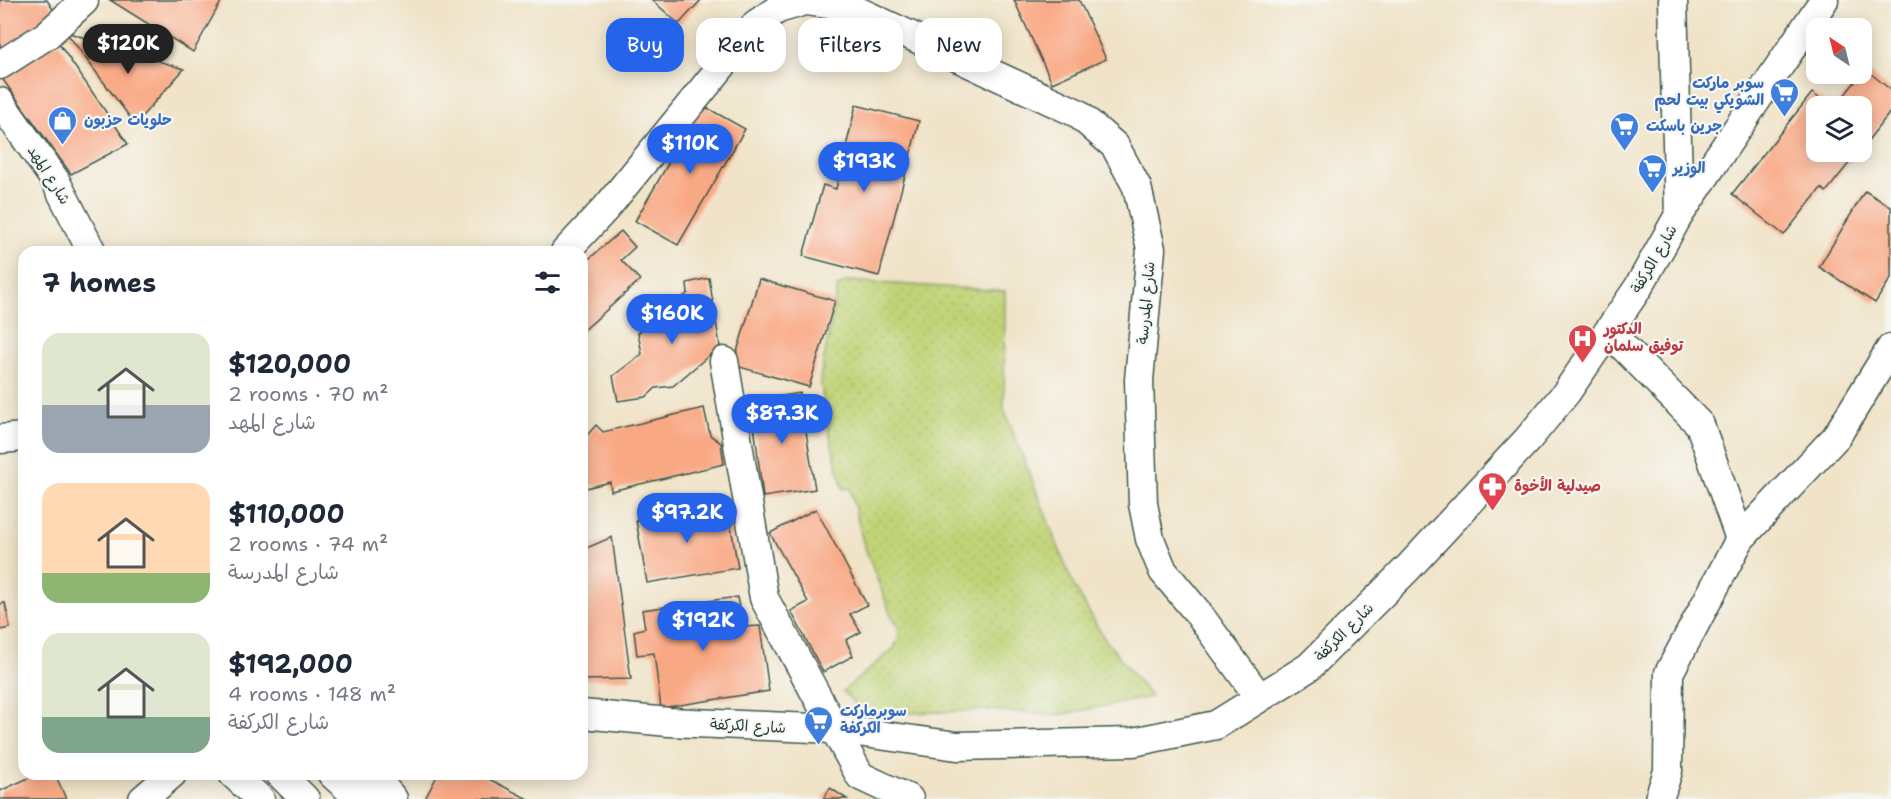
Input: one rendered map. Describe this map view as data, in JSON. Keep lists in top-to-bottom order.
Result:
{
  "streets": {
    "street": ["شارع المهد", "شارع الكركفة", "شارع المدرسة"]
  },
  "crossings": [
    ["شارع الكركفة", "شارع المدرسة"]
  ],
  "places": {
    "supermarket": [
      "سوبر ماركت الشويكي بيت لحم",
      "جرين باسكت",
      "الوزير",
      "سوبرماركت الكركفة"
    ],
    "shop": ["حلويات حزبون"],
    "hospital": ["الدكتور توفيق سلمان"],
    "pharmacy": ["صيدلية الأخوة"]
  },
  "north": "top left",
  "page": {
    "chip": [
      "Buy",
      "Rent",
      "Filters",
      "New"
    ],
    "price": [
      "$120K",
      "$110K",
      "$193K",
      "$160K",
      "$87.3K",
      "$97.2K",
      "$192K"
    ],
    "heading": "7 homes",
    "list": [
      {
        "name": "$120,000",
        "note": "2 rooms · 70 m² · شارع المهد"
      },
      {
        "name": "$110,000",
        "note": "2 rooms · 74 m² · شارع المدرسة"
      },
      {
        "name": "$192,000",
        "note": "4 rooms · 148 m² · شارع الكركفة"
      }
    ]
  }
}
